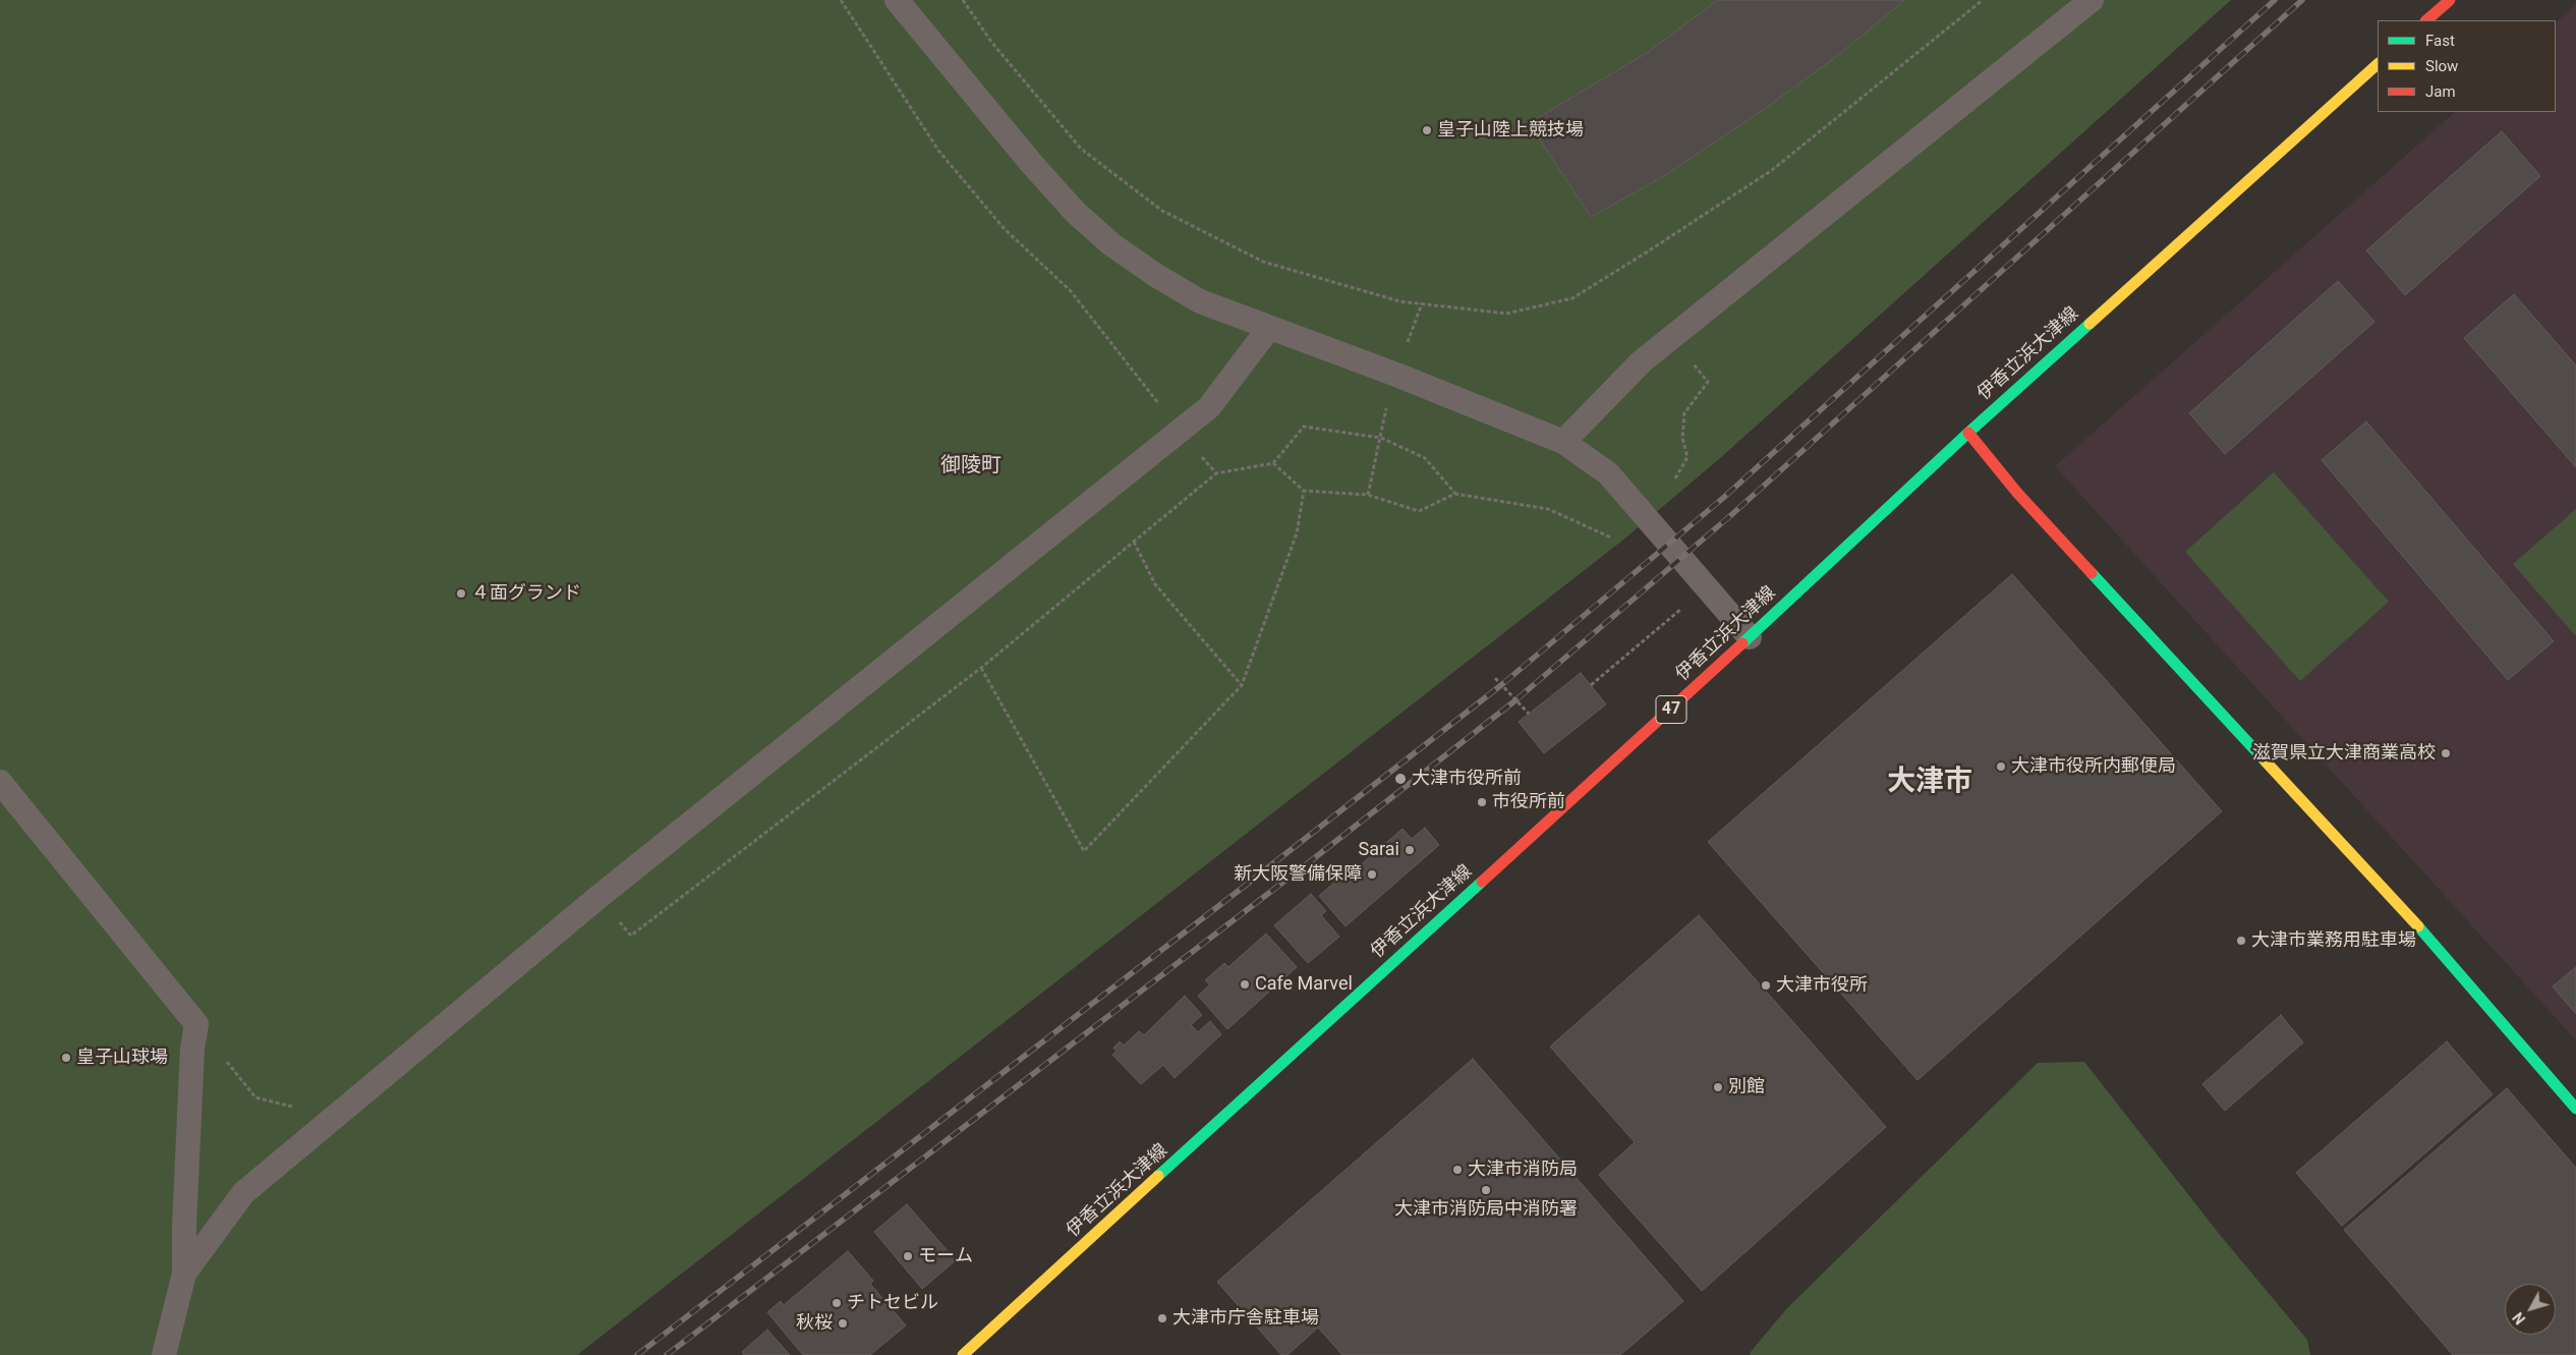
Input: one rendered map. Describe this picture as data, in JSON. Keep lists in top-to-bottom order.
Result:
{
  "streets": {
    "main road": ["伊香立浜大津線", "47"]
  },
  "districts": ["御陵町", "大津市"],
  "places": [
    "皇子山陸上競技場",
    "４面グランド",
    "滋賀県立大津商業高校",
    "大津市役所内郵便局",
    "大津市役所前",
    "市役所前",
    "Sarai",
    "新大阪警備保障",
    "大津市業務用駐車場",
    "Cafe Marvel",
    "大津市役所",
    "皇子山球場",
    "別館",
    "大津市消防局",
    "大津市消防局中消防署",
    "モーム",
    "チトセビル",
    "大津市庁舎駐車場",
    "秋桜"
  ],
  "legend": ["Fast", "Slow", "Jam"],
  "north": "bottom left"
}
